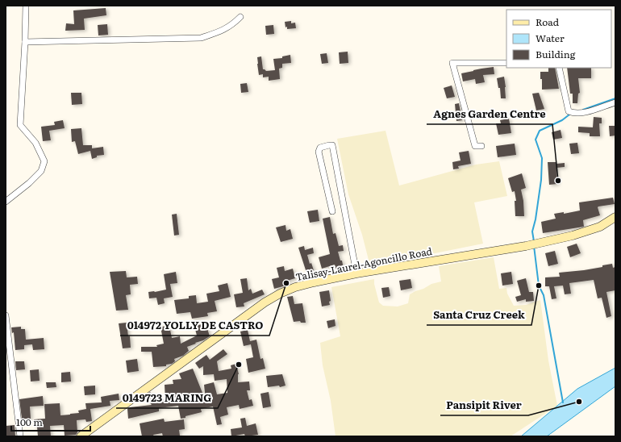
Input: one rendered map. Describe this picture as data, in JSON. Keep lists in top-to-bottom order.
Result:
{
  "streets": {
    "main road": ["Talisay-Laurel-Agoncillo Road"]
  },
  "places": [
    "Agnes Garden Centre",
    "014972 YOLLY DE CASTRO",
    "Santa Cruz Creek",
    "0149723 MARING",
    "Pansipit River"
  ],
  "legend": ["Road", "Water", "Building"],
  "scale_bar": "100 m"
}
